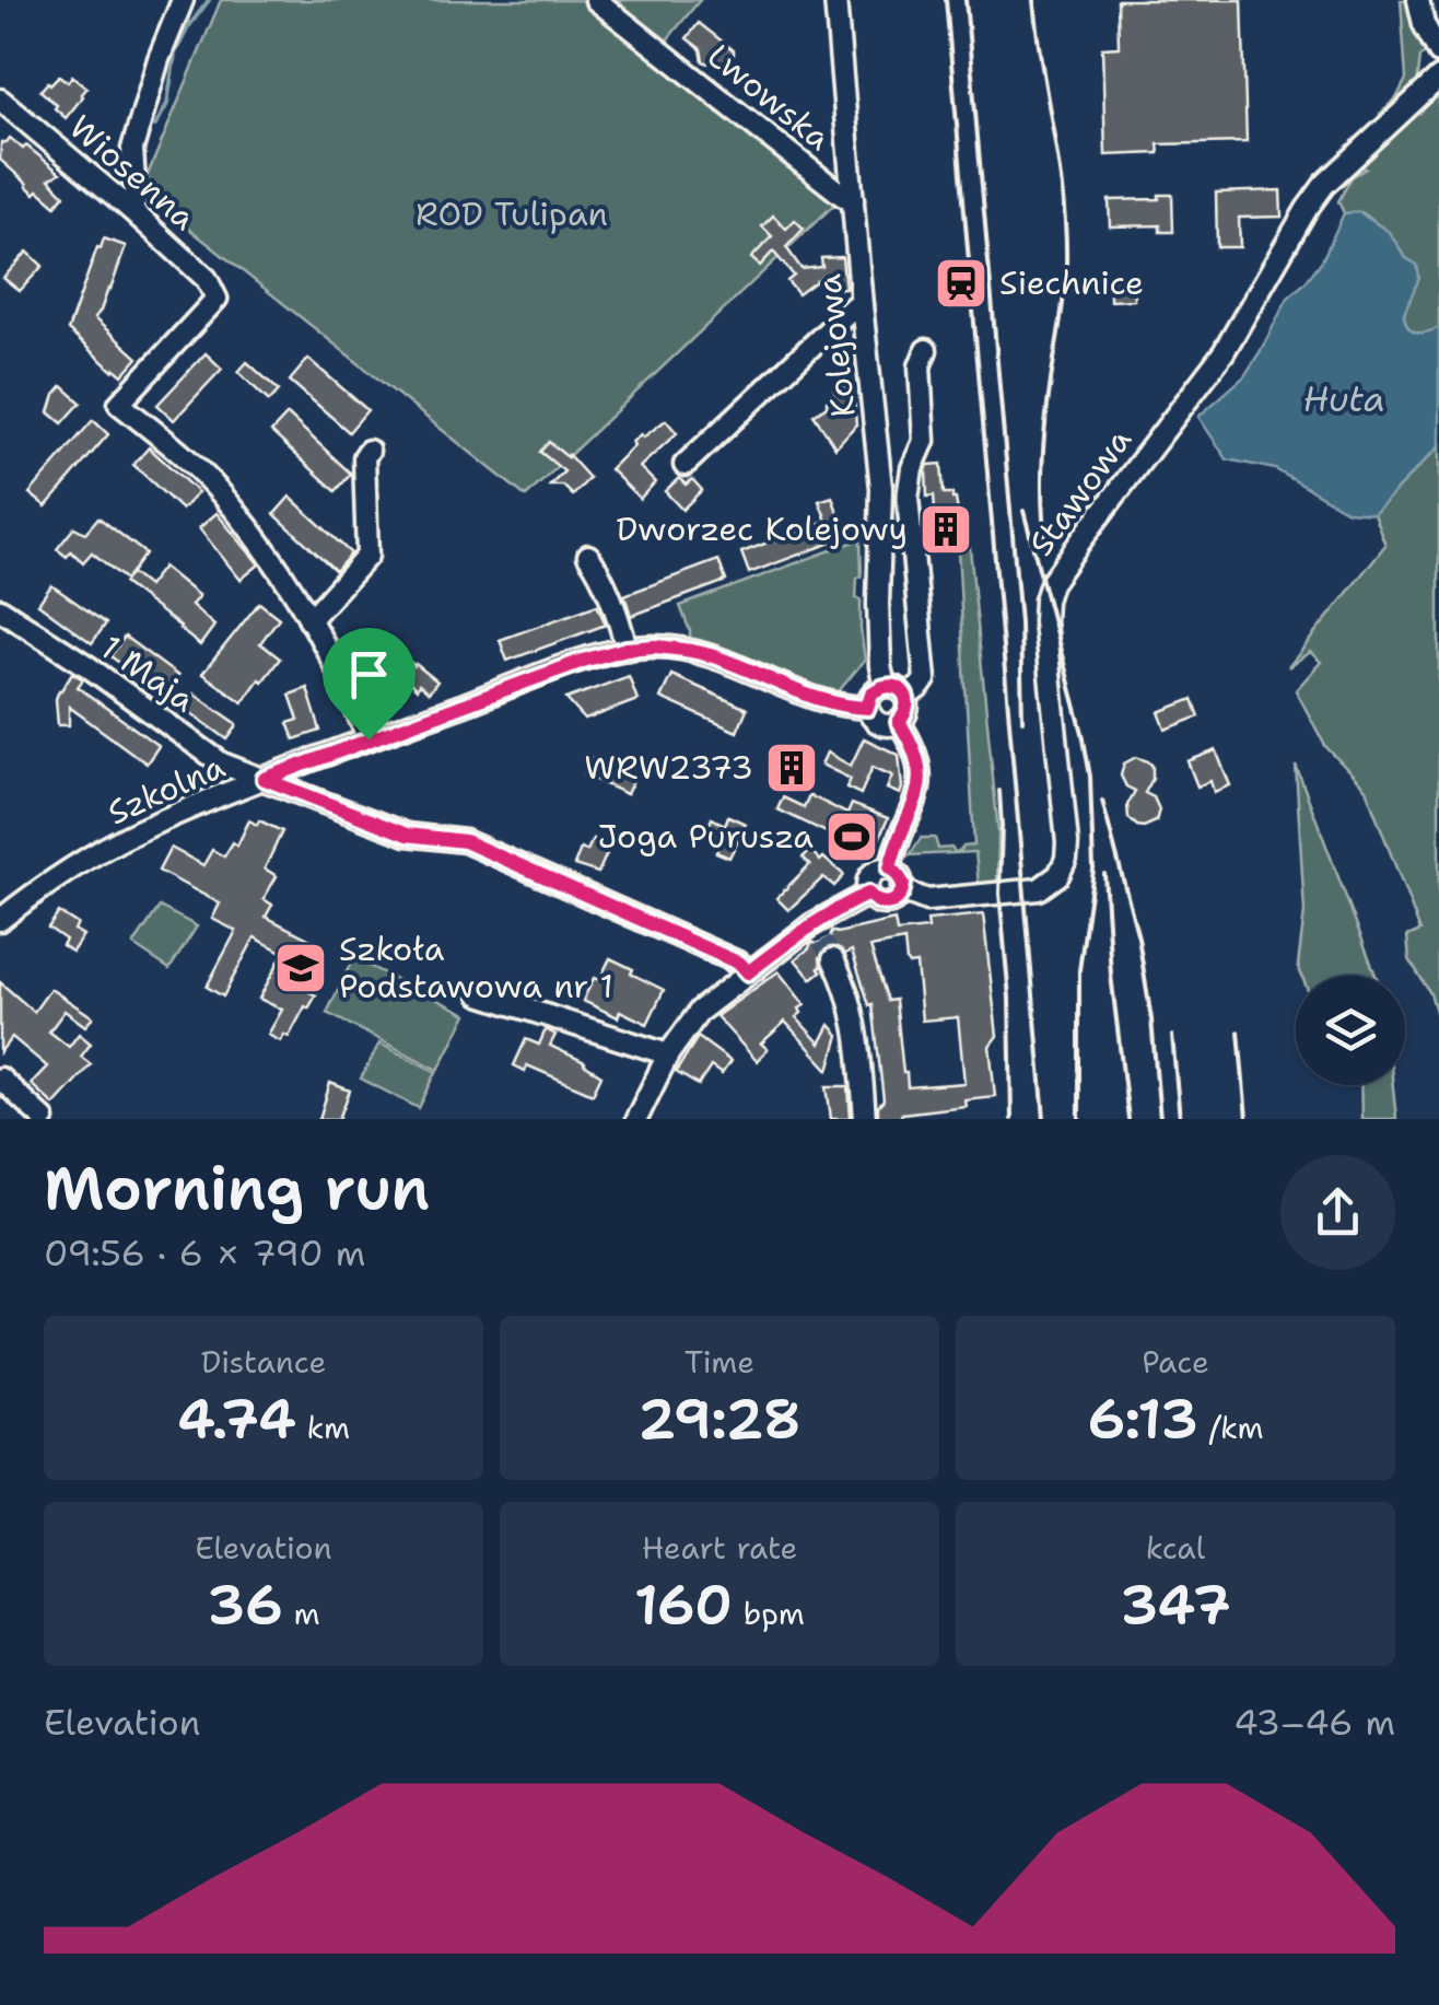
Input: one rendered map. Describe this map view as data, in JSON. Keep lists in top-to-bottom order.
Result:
{
  "streets": {
    "street": [
      "Lwowska",
      "Wiosenna",
      "Kolejowa",
      "Stawowa",
      "1 Maja",
      "Szkolna"
    ]
  },
  "crossings": [
    ["Lwowska", "Kolejowa"],
    ["Kolejowa", "Szkolna"],
    ["1 Maja", "Szkolna"]
  ],
  "water": ["Huta"],
  "parks": ["ROD Tulipan"],
  "places": {
    "station": ["Siechnice"],
    "building": ["Dworzec Kolejowy", "WRW2373"],
    "sports": ["Joga Purusza"],
    "school or university": ["Szkoła Podstawowa nr 1"]
  },
  "page": {
    "heading": ["Morning run", "09:56 · 6 × 790 m"],
    "stats": [
      ["Distance", "4.74 km"],
      ["Time", "29:28"],
      ["Pace", "6:13 /km"],
      ["Elevation", "36 m"],
      ["Heart rate", "160 bpm"],
      ["kcal", "347"]
    ],
    "chart": ["Elevation", "43–46 m"]
  }
}
